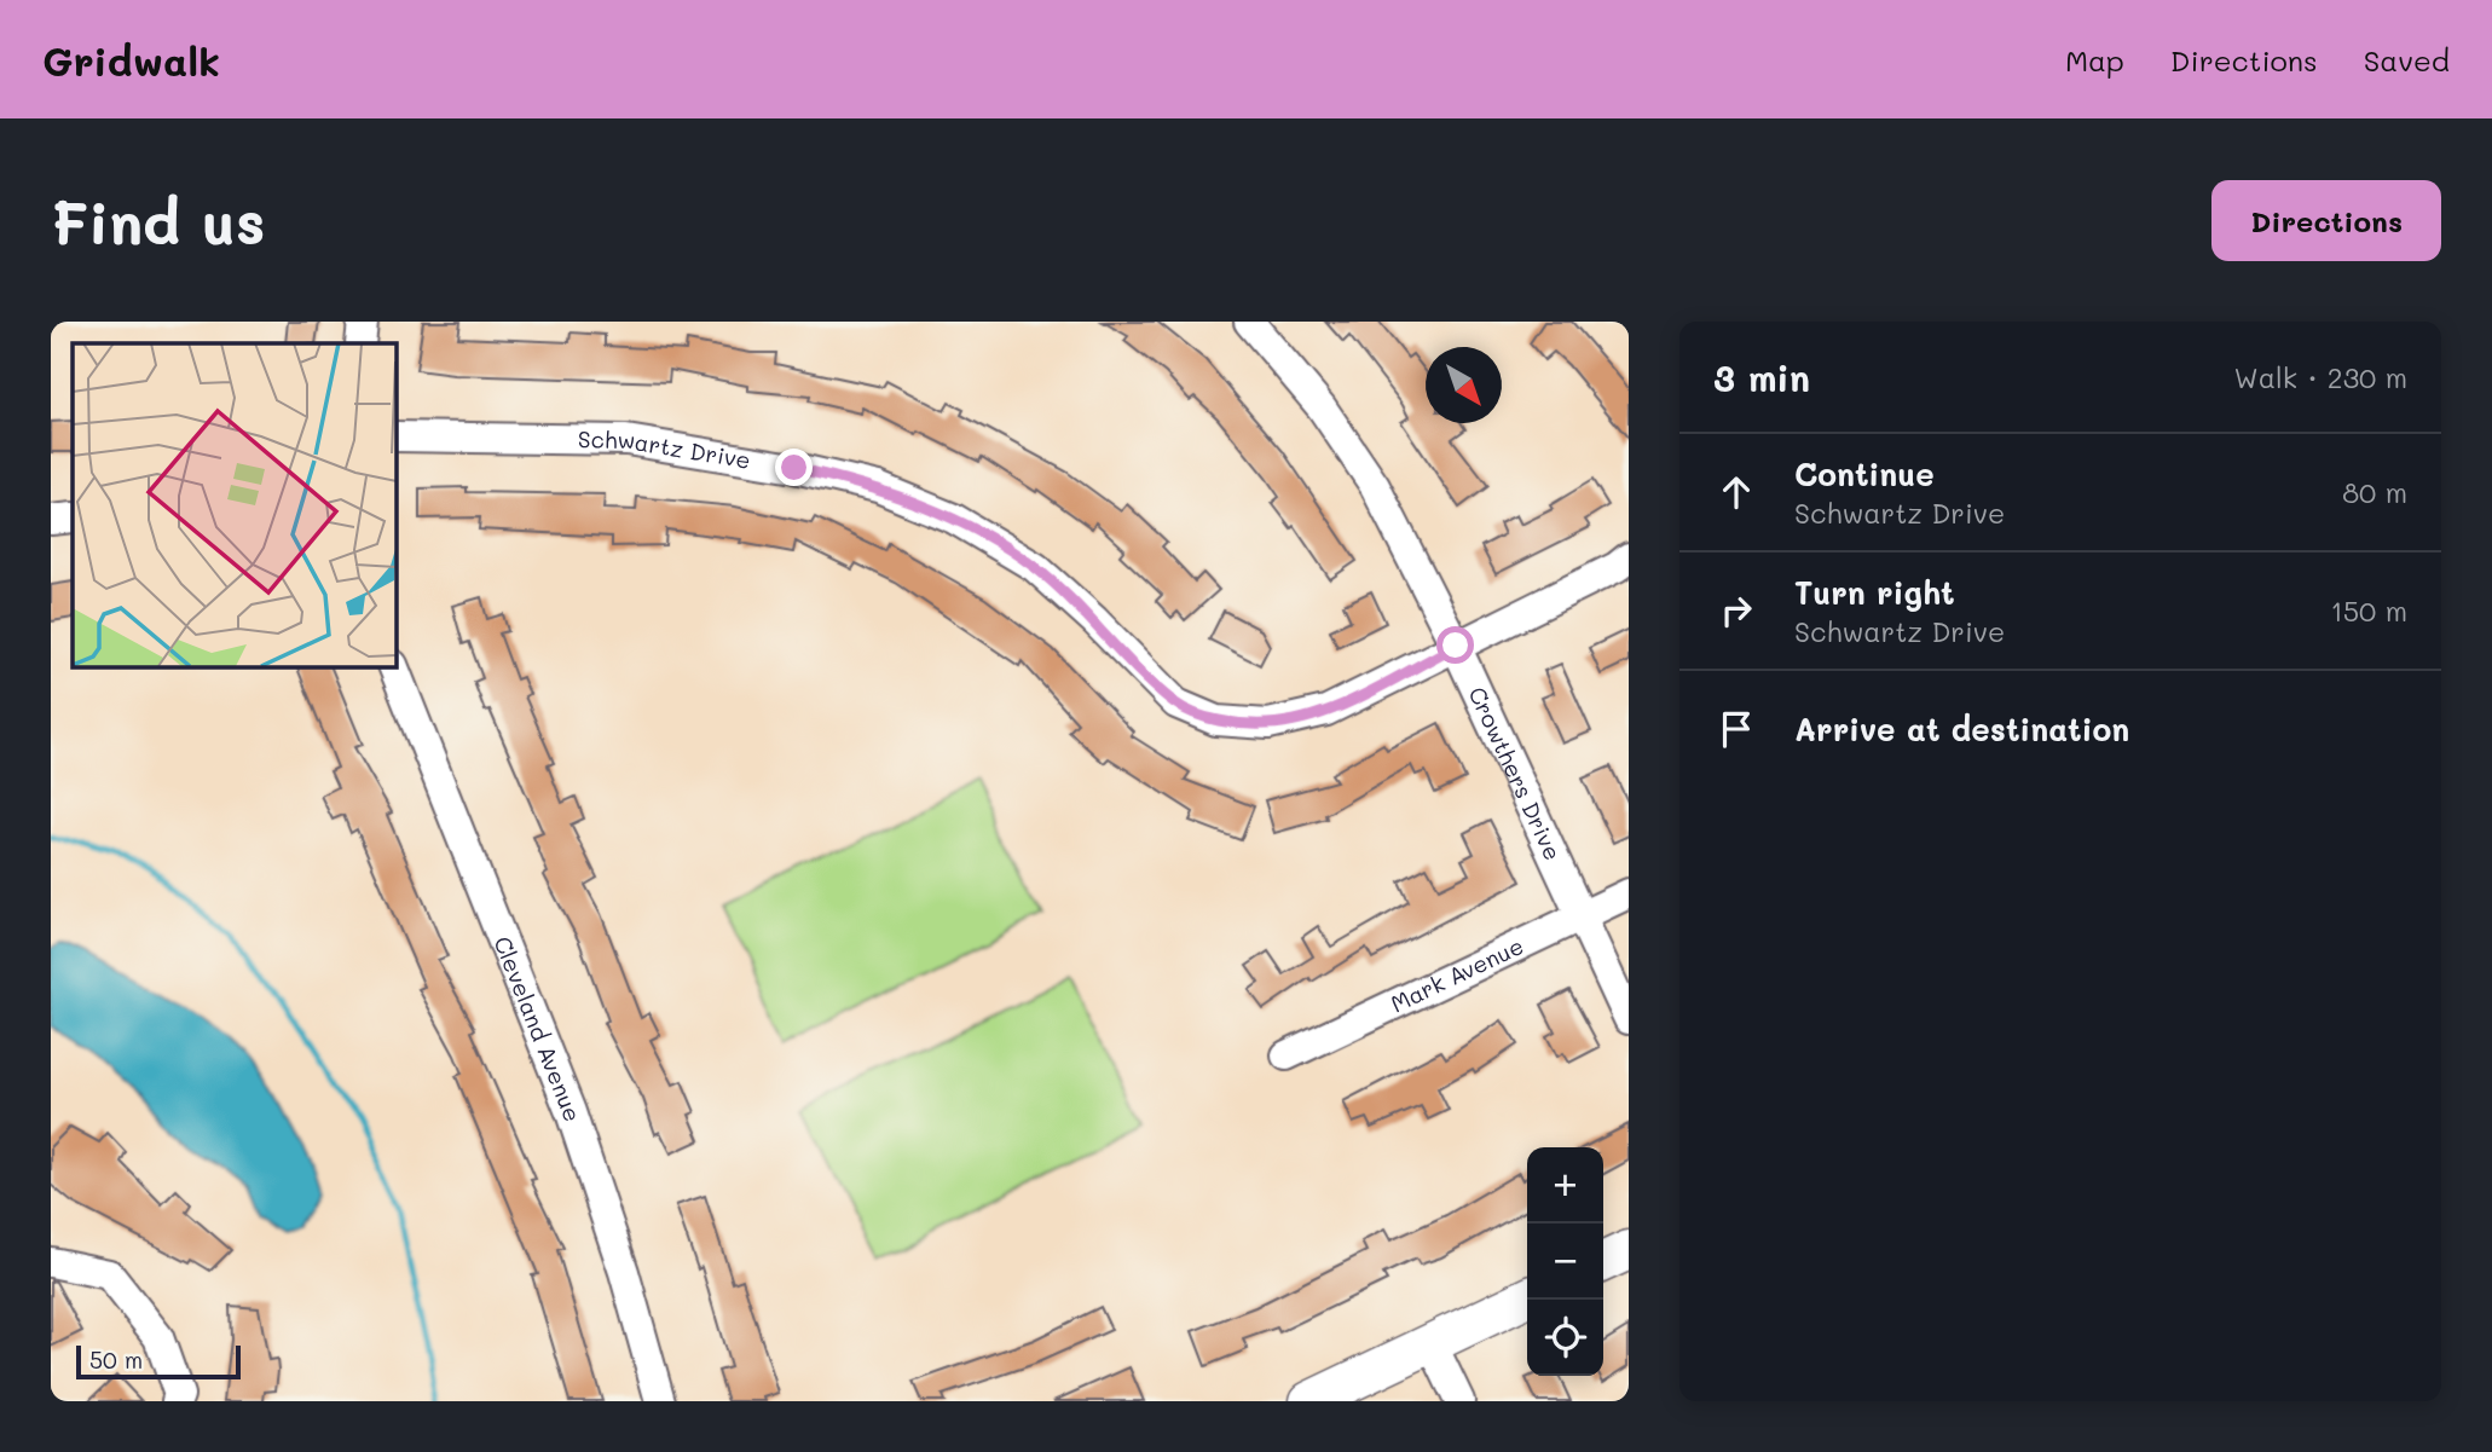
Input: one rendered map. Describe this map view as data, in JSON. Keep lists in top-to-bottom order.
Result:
{
  "streets": {
    "street": [
      "Schwartz Drive",
      "Crowthers Drive",
      "Mark Avenue",
      "Cleveland Avenue"
    ]
  },
  "crossings": [
    ["Schwartz Drive", "Crowthers Drive"],
    ["Crowthers Drive", "Mark Avenue"]
  ],
  "scale_bar": "50 m",
  "north": "bottom right",
  "page": {
    "header": "Gridwalk",
    "nav": ["Map", "Directions", "Saved"],
    "buttons": "Directions",
    "title": "Find us",
    "heading": ["3 min", "Walk · 230 m"],
    "list": [
      ["Continue", "Schwartz Drive", "80 m"],
      ["Turn right", "Schwartz Drive", "150 m"],
      "Arrive at destination"
    ],
    "map_buttons": ["+", "−"],
    "scale": "50 m"
  }
}
